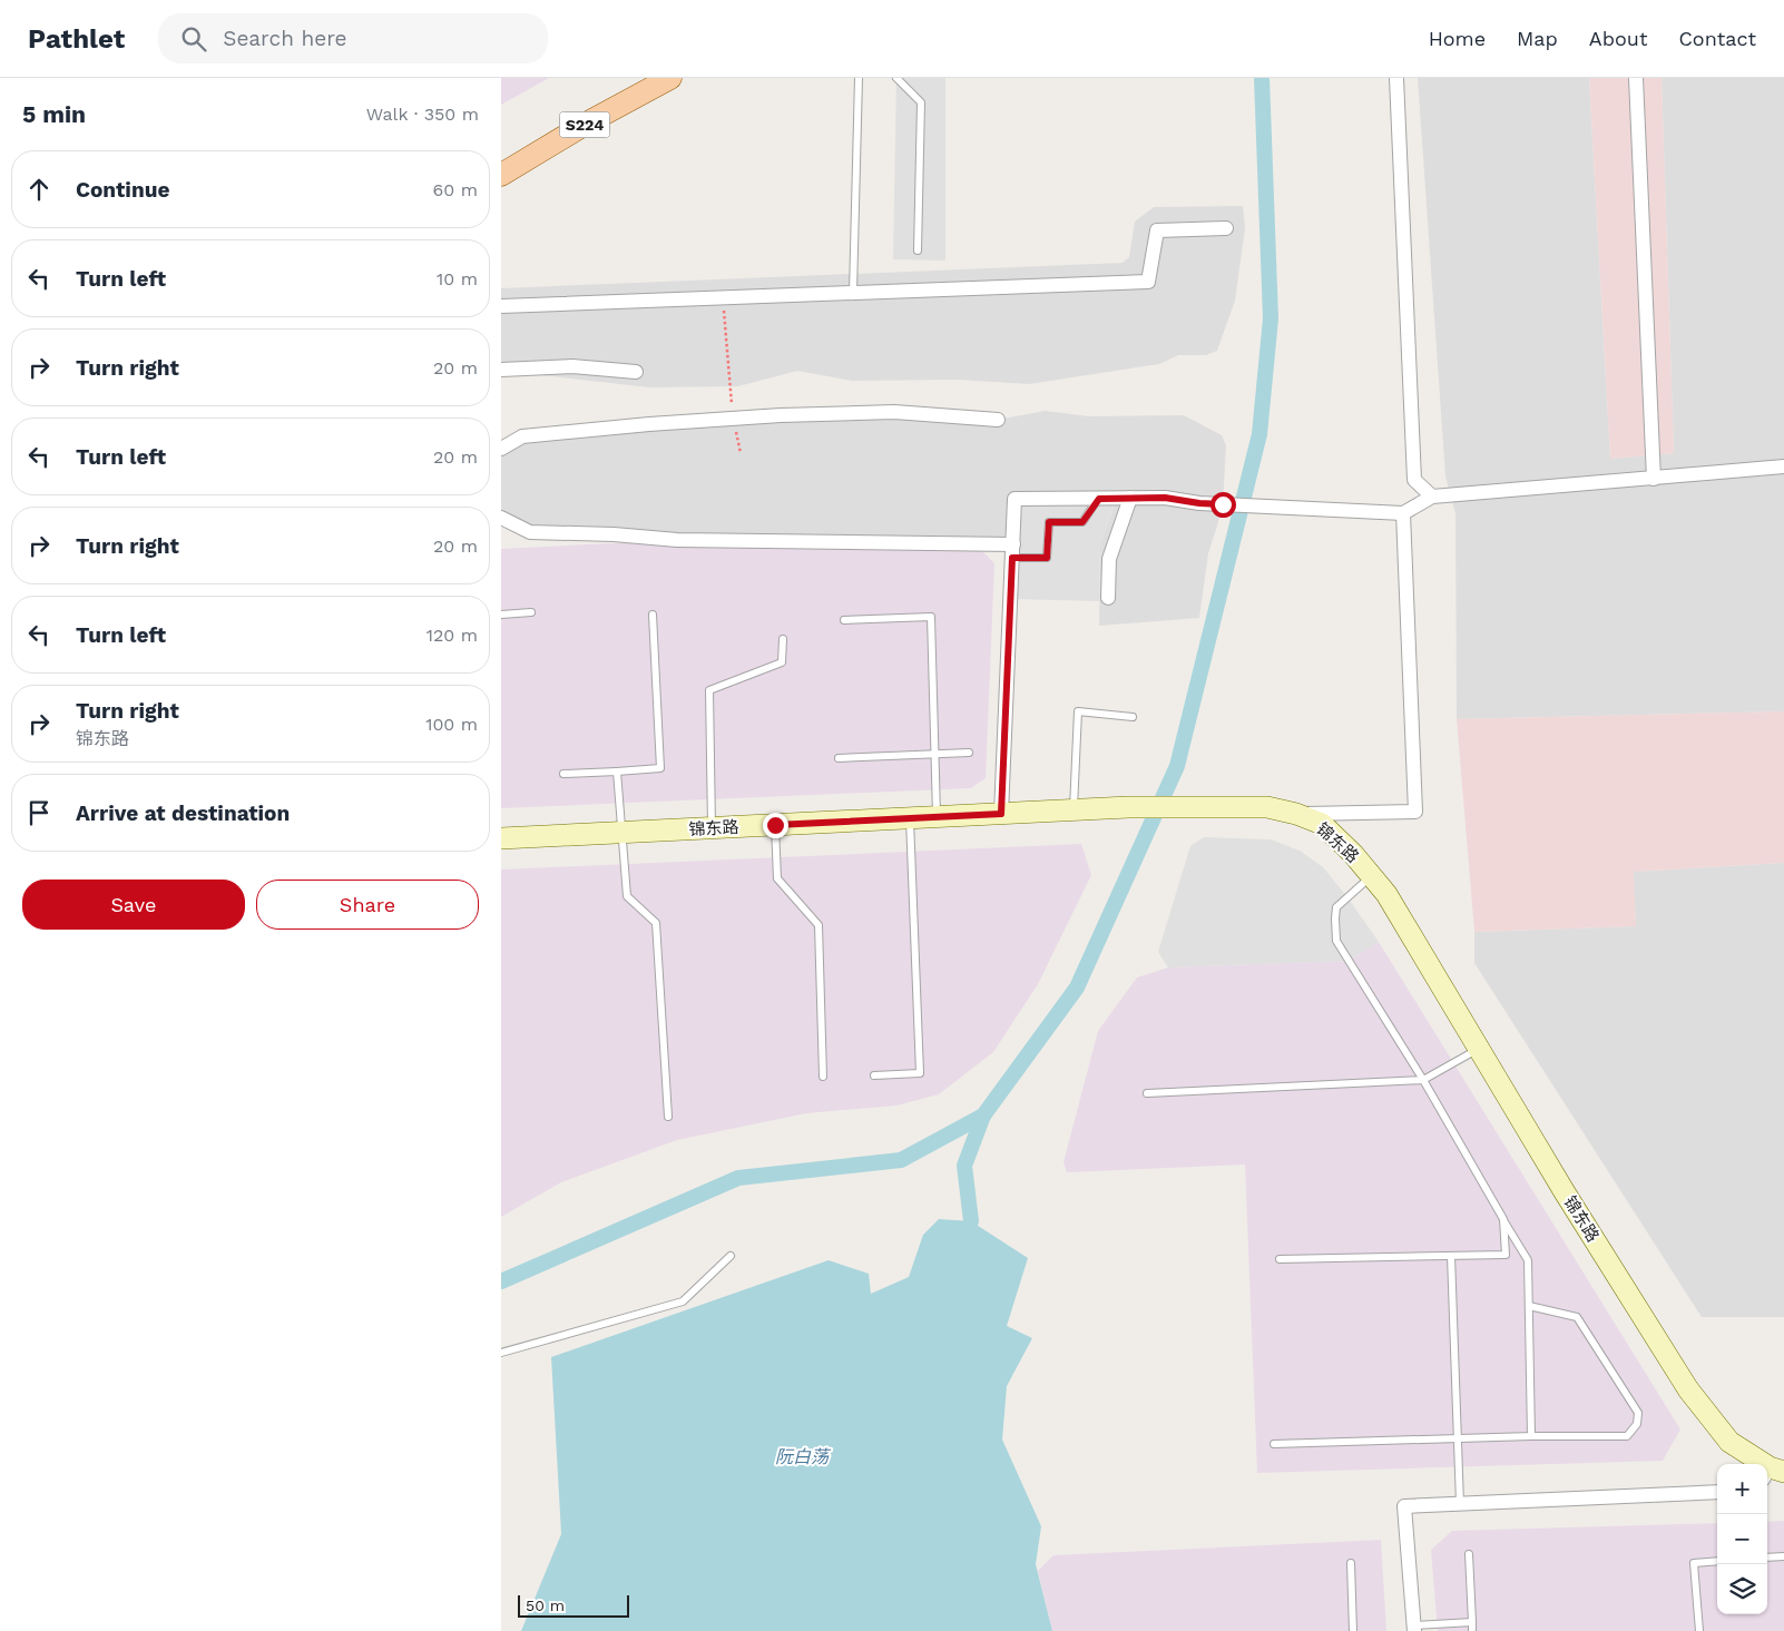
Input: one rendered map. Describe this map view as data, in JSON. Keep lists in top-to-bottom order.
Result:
{
  "streets": {
    "main road": ["S224", "锦东路"]
  },
  "water": ["阮白荡"],
  "scale_bar": "50 m",
  "page": {
    "header": "Pathlet",
    "search": "Search here",
    "nav": [
      "Home",
      "Map",
      "About",
      "Contact"
    ],
    "heading": ["5 min", "Walk · 350 m"],
    "list": [
      ["Continue", "60 m"],
      ["Turn left", "10 m"],
      ["Turn right", "20 m"],
      ["Turn left", "20 m"],
      ["Turn right", "20 m"],
      ["Turn left", "120 m"],
      ["Turn right", "锦东路", "100 m"],
      "Arrive at destination"
    ],
    "buttons": ["Save", "Share"],
    "map_buttons": ["+", "−"],
    "scale": "50 m"
  }
}
